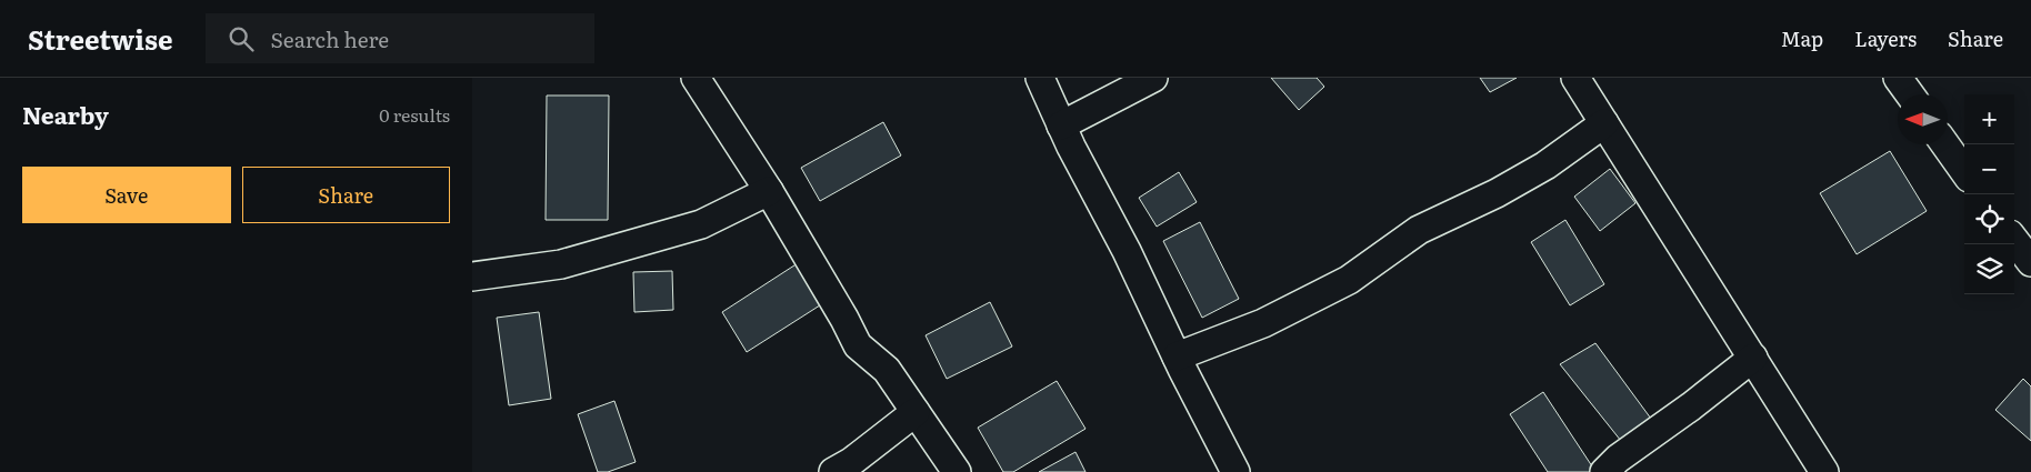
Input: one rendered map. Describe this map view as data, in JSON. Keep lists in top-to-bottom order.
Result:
{
  "north": "left",
  "page": {
    "header": "Streetwise",
    "search": "Search here",
    "nav": ["Map", "Layers", "Share"],
    "heading": ["Nearby", "0 results"],
    "map_buttons": ["+", "−"],
    "buttons": ["Save", "Share"]
  }
}
